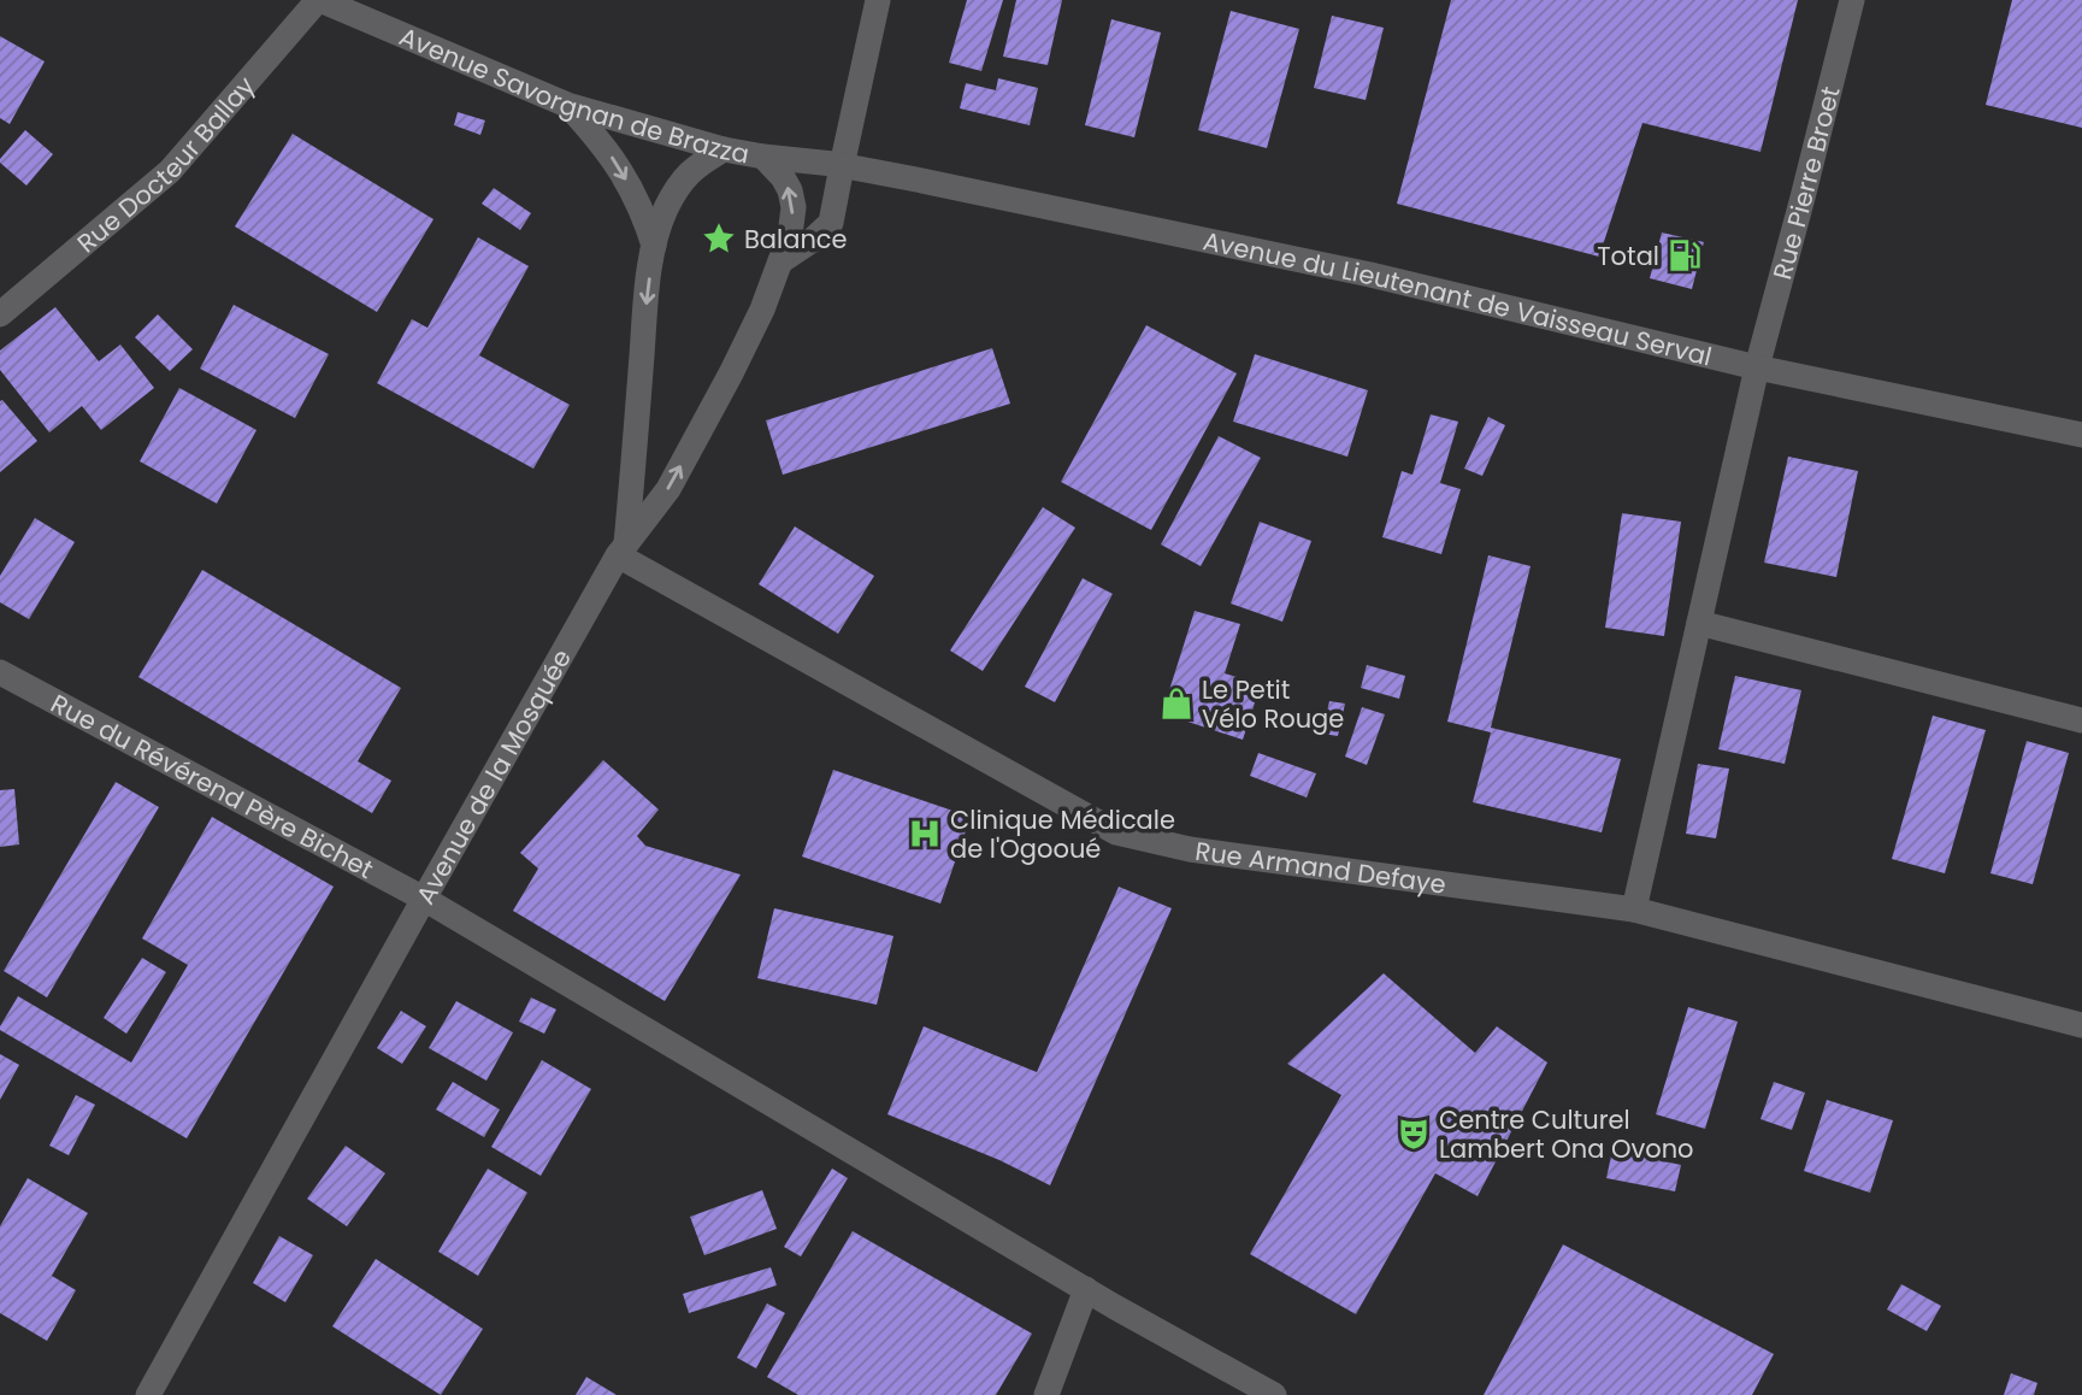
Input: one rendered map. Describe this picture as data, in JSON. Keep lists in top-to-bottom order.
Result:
{
  "streets": {
    "street": [
      "Avenue Savorgnan de Brazza",
      "Rue Docteur Ballay",
      "Rue Pierre Broet",
      "Avenue du Lieutenant de Vaisseau Serval",
      "Avenue de la Mosquée",
      "Rue du Révérend Père Bichet",
      "Rue Armand Defaye"
    ]
  },
  "crossings": [
    ["Avenue Savorgnan de Brazza", "Rue Docteur Ballay"],
    ["Avenue Savorgnan de Brazza", "Avenue du Lieutenant de Vaisseau Serval"],
    ["Avenue Savorgnan de Brazza", "Avenue de la Mosquée"],
    ["Rue Pierre Broet", "Avenue du Lieutenant de Vaisseau Serval"],
    ["Rue Pierre Broet", "Rue Armand Defaye"],
    ["Avenue de la Mosquée", "Rue du Révérend Père Bichet"],
    ["Avenue de la Mosquée", "Rue Armand Defaye"]
  ],
  "places": {
    "place": ["Balance"],
    "fuel station": ["Total"],
    "shop": ["Le Petit Vélo Rouge"],
    "hospital": ["Clinique Médicale de l'Ogooué"],
    "theatre": ["Centre Culturel Lambert Ona Ovono"]
  }
}
